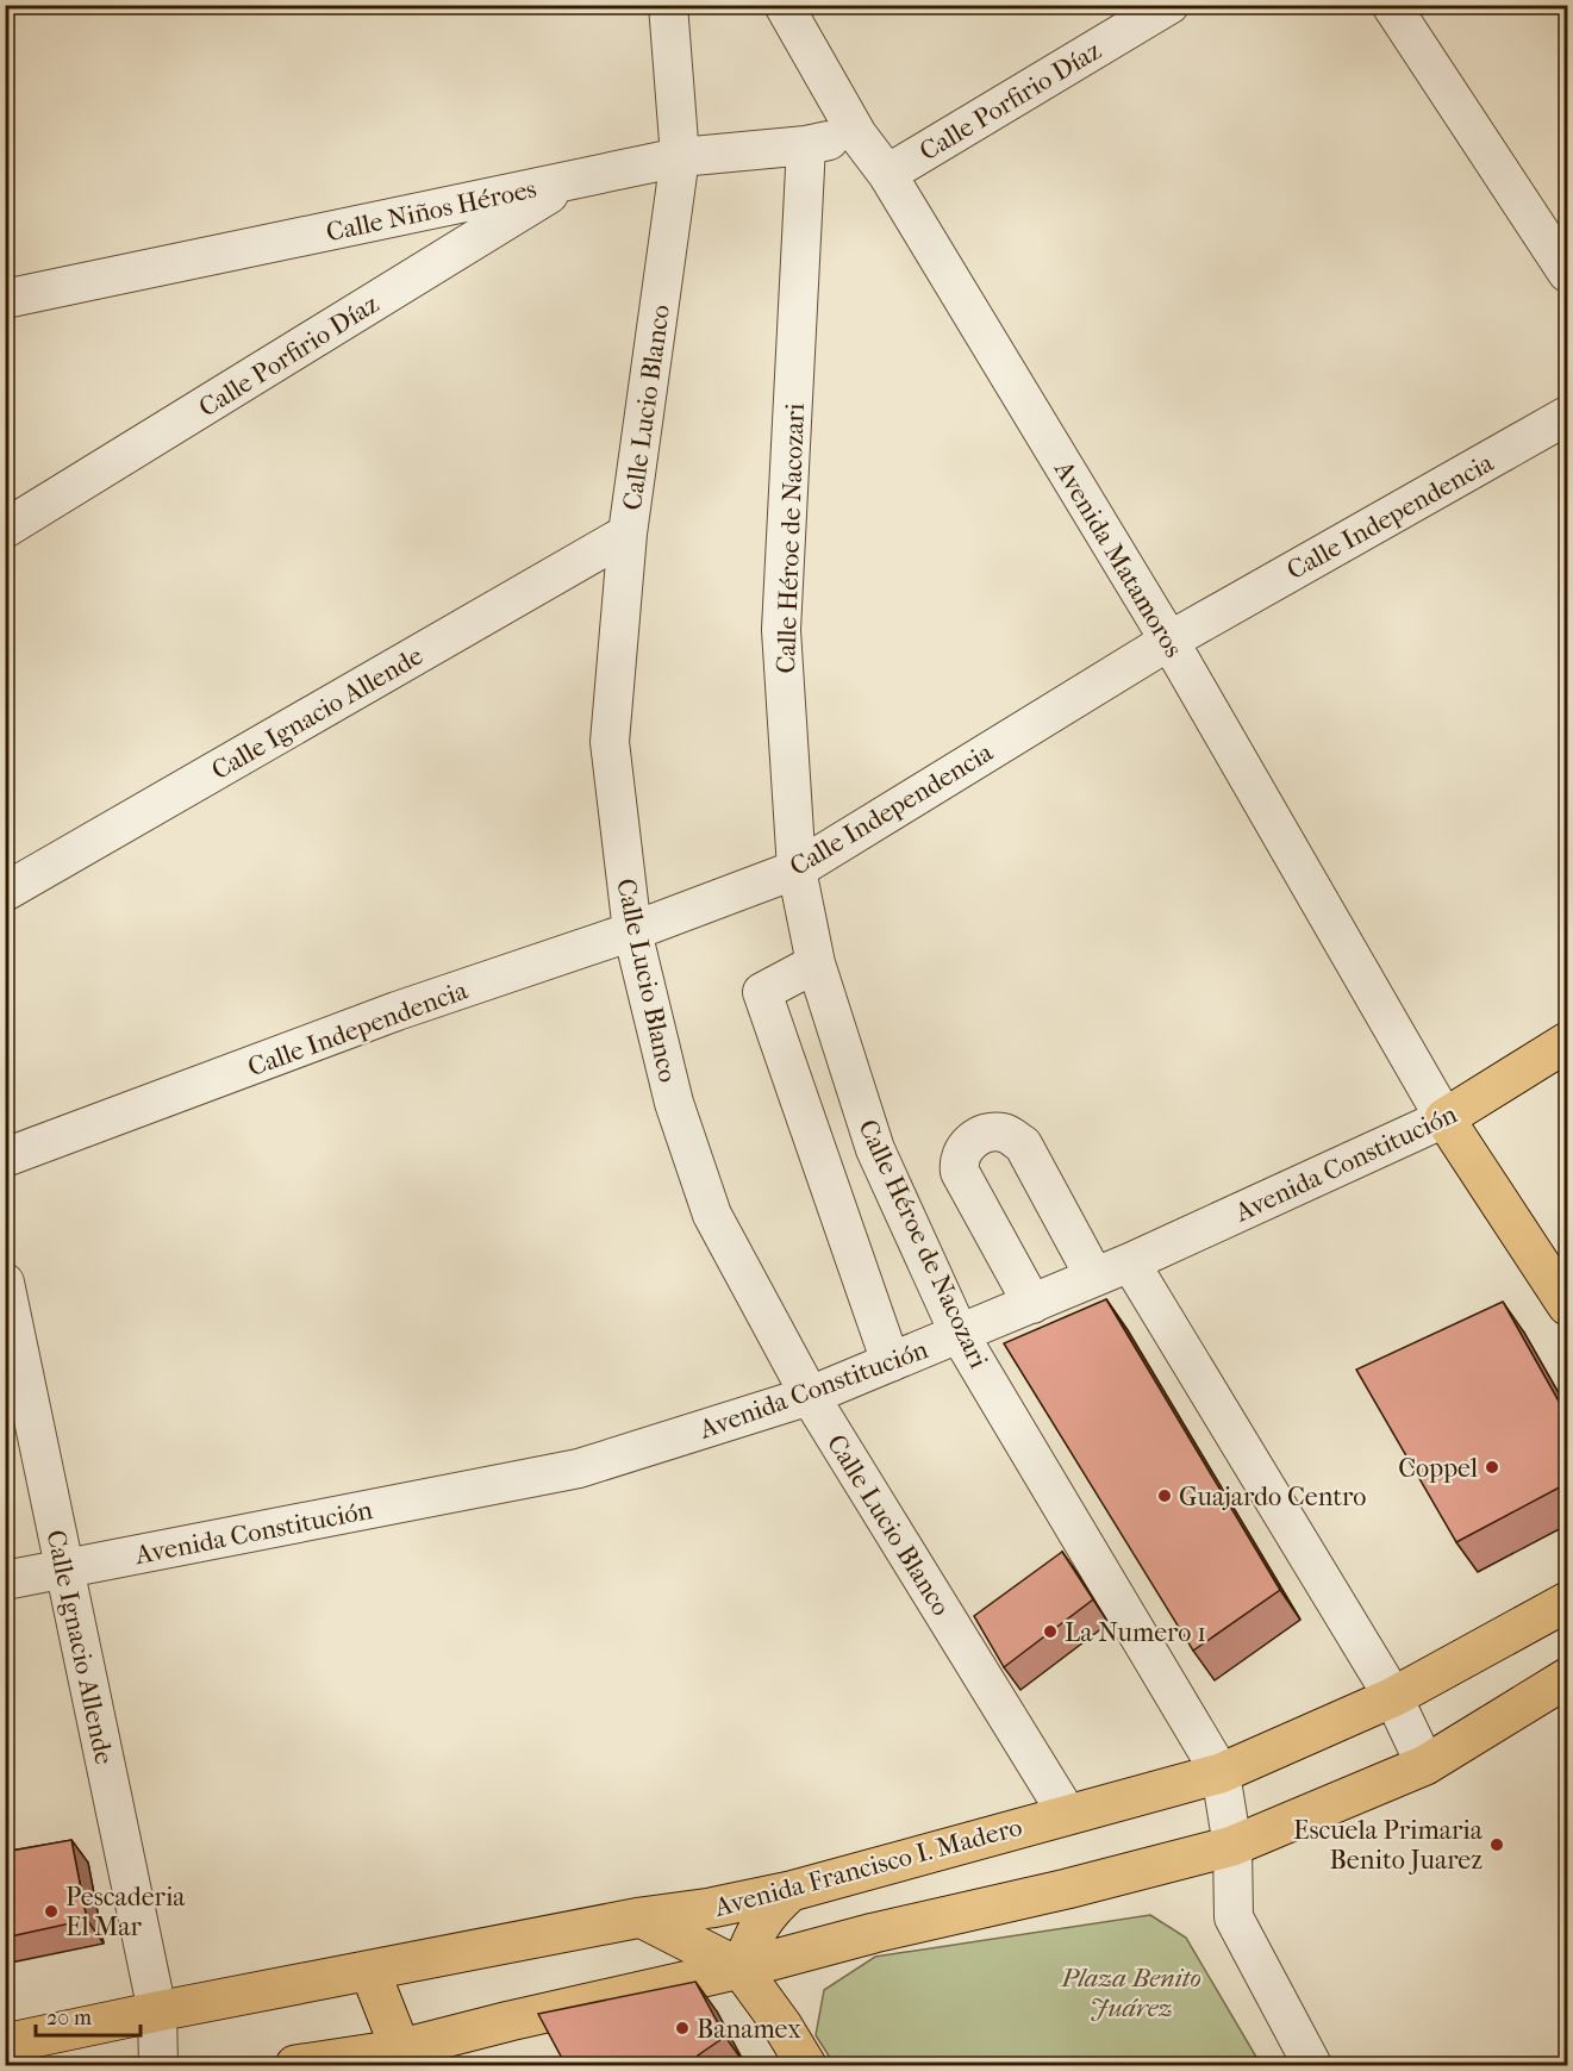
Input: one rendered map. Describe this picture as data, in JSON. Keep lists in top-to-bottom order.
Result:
{
  "streets": {
    "main road": ["Avenida Constitución", "Avenida Francisco I. Madero"],
    "street": [
      "Calle Porfirio Díaz",
      "Calle Niños Héroes",
      "Calle Lucio Blanco",
      "Calle Independencia",
      "Calle Héroe de Nacozari",
      "Avenida Matamoros",
      "Calle Ignacio Allende"
    ]
  },
  "crossings": [
    ["Calle Porfirio Díaz", "Calle Niños Héroes"],
    ["Calle Porfirio Díaz", "Avenida Matamoros"],
    ["Calle Niños Héroes", "Calle Lucio Blanco"],
    ["Calle Niños Héroes", "Calle Héroe de Nacozari"],
    ["Calle Niños Héroes", "Avenida Matamoros"],
    ["Calle Lucio Blanco", "Calle Independencia"],
    ["Calle Lucio Blanco", "Calle Ignacio Allende"],
    ["Calle Lucio Blanco", "Avenida Constitución"],
    ["Calle Lucio Blanco", "Avenida Francisco I. Madero"],
    ["Calle Independencia", "Calle Héroe de Nacozari"],
    ["Calle Independencia", "Avenida Matamoros"],
    ["Calle Héroe de Nacozari", "Avenida Constitución"],
    ["Calle Héroe de Nacozari", "Avenida Francisco I. Madero"],
    ["Avenida Matamoros", "Avenida Constitución"],
    ["Calle Ignacio Allende", "Avenida Constitución"],
    ["Calle Ignacio Allende", "Avenida Francisco I. Madero"]
  ],
  "parks": ["Plaza Benito Juárez"],
  "places": [
    "Coppel",
    "Guajardo Centro",
    "La Numero 1",
    "Escuela Primaria Benito Juarez",
    "Pescaderia El Mar",
    "Banamex"
  ],
  "scale_bar": "20 m"
}
